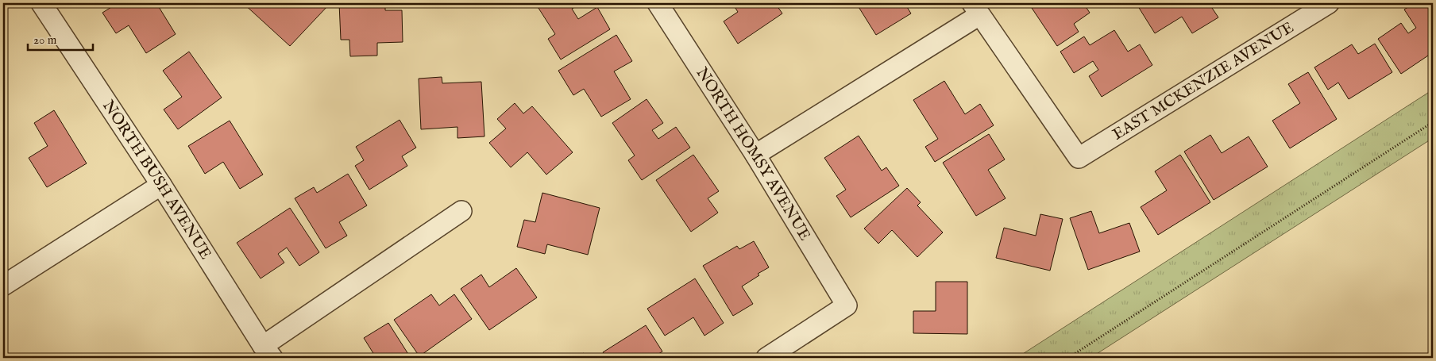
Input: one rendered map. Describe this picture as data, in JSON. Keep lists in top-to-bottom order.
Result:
{
  "streets": {
    "street": ["EAST MCKENZIE AVENUE", "NORTH HOMSY AVENUE", "NORTH BUSH AVENUE"]
  },
  "scale_bar": "20 m"
}
